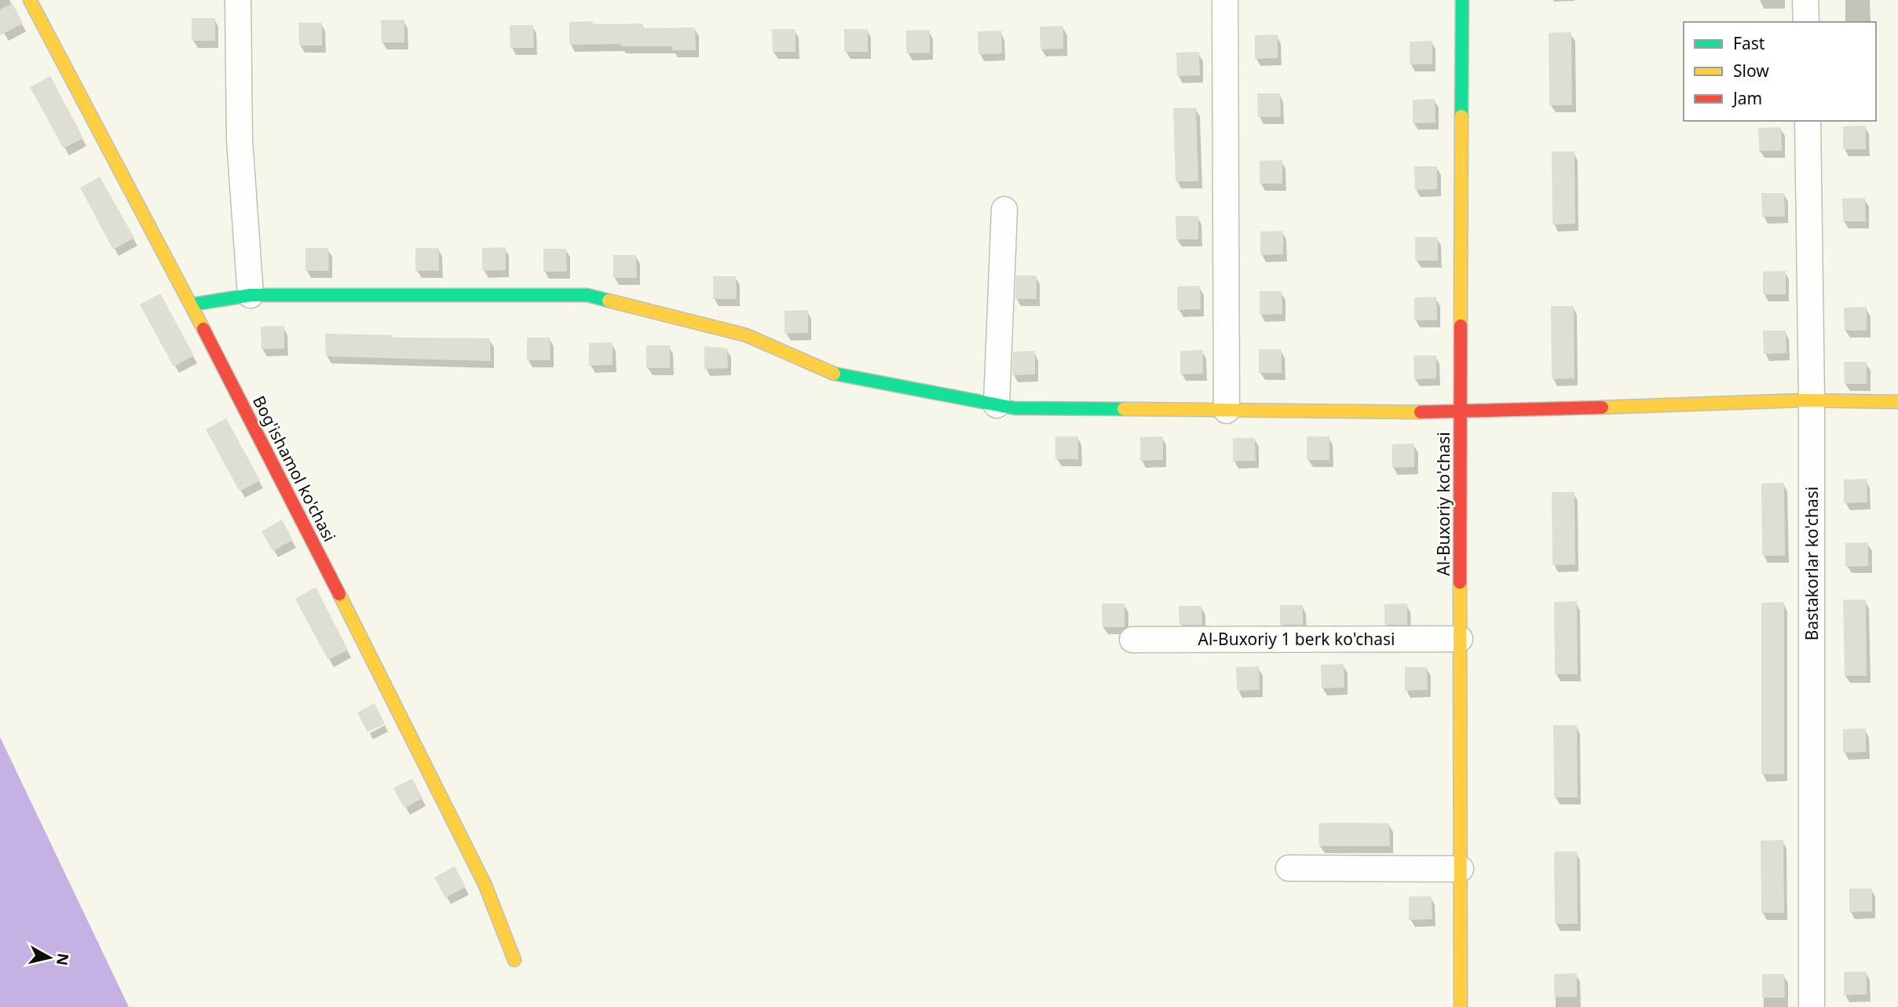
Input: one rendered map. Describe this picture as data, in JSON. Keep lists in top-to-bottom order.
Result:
{
  "streets": {
    "street": [
      "Bog'ishamol ko'chasi",
      "Al-Buxoriy ko'chasi",
      "Bastakorlar ko'chasi",
      "Al-Buxoriy 1 berk ko'chasi"
    ]
  },
  "crossings": [
    ["Al-Buxoriy ko'chasi", "Al-Buxoriy 1 berk ko'chasi"]
  ],
  "legend": ["Fast", "Slow", "Jam"],
  "north": "right"
}
